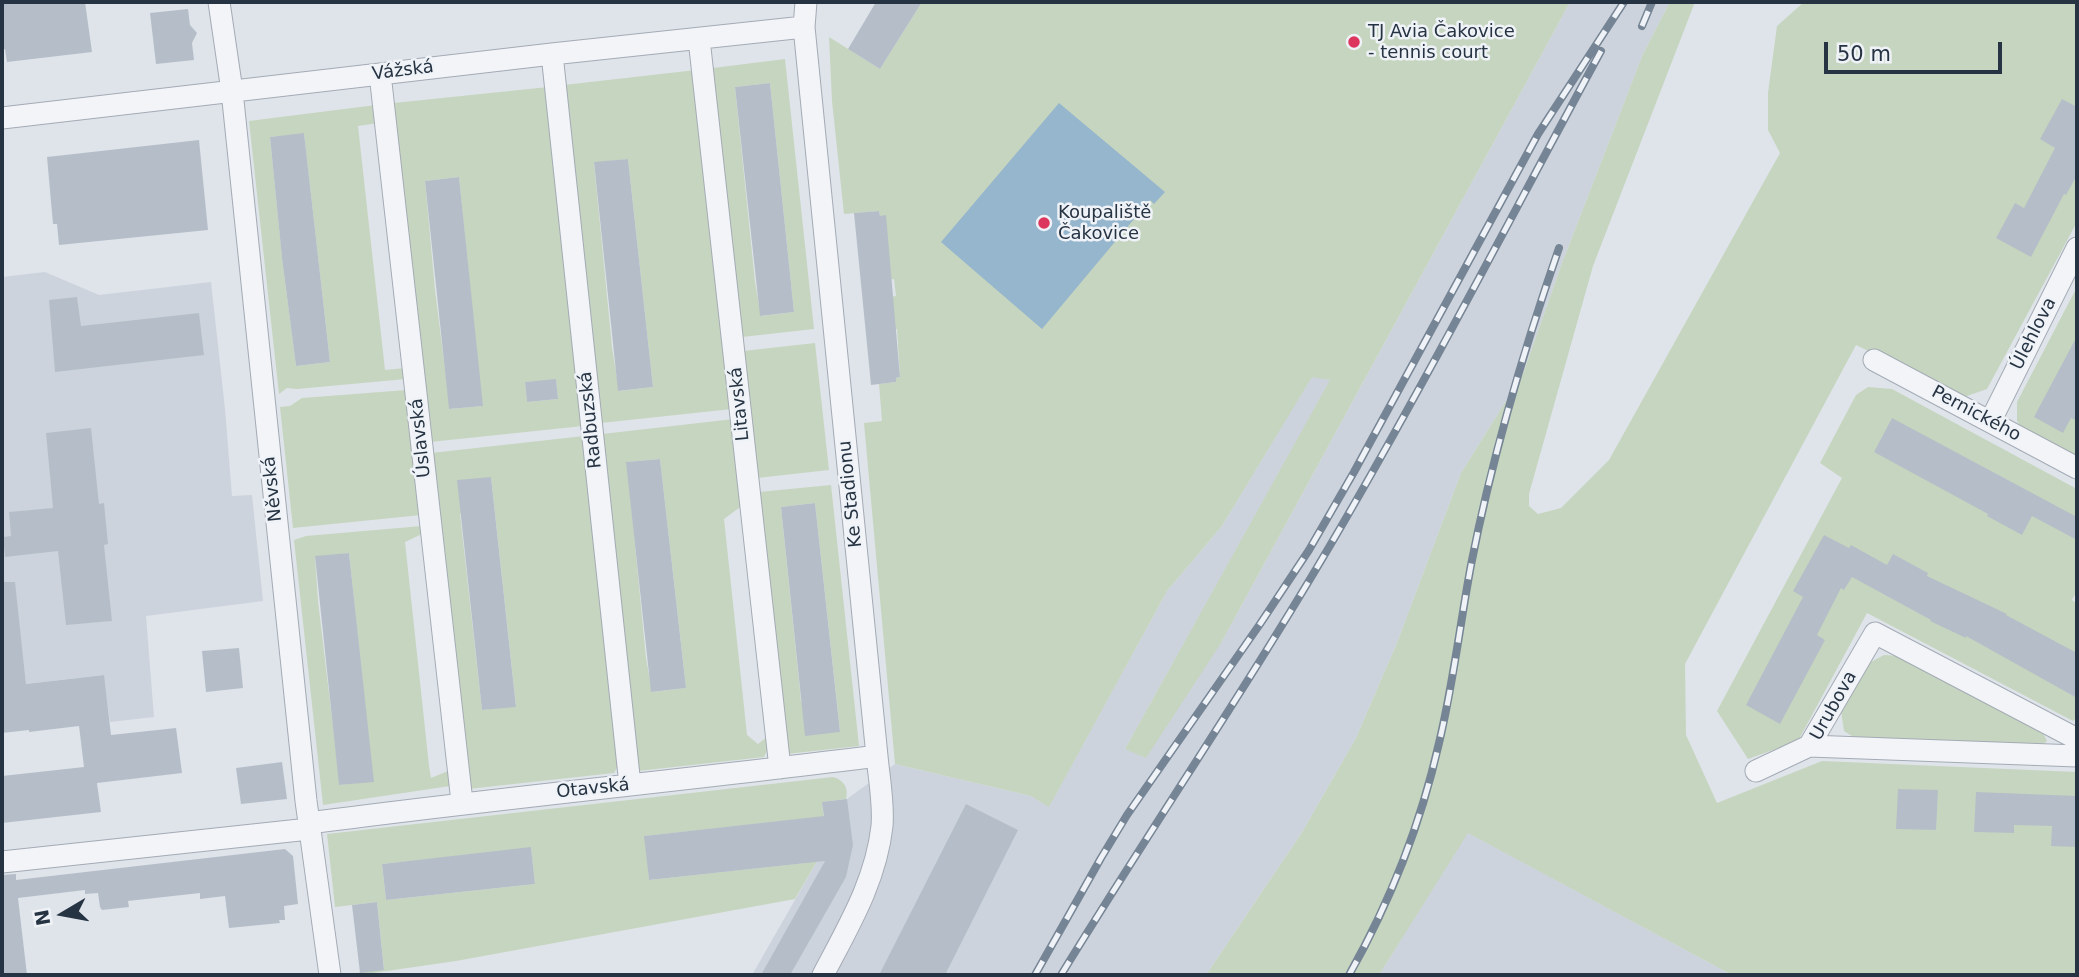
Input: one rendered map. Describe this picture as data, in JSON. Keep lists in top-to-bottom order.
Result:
{
  "streets": {
    "street": [
      "Vážská",
      "Úlehlova",
      "Litavská",
      "Pernického",
      "Radbuzská",
      "Úslavská",
      "Něvská",
      "Ke Stadionu",
      "Urubova",
      "Otavská"
    ]
  },
  "crossings": [
    ["Vážská", "Litavská"],
    ["Vážská", "Radbuzská"],
    ["Vážská", "Úslavská"],
    ["Vážská", "Něvská"],
    ["Vážská", "Ke Stadionu"],
    ["Úlehlova", "Pernického"],
    ["Litavská", "Otavská"],
    ["Radbuzská", "Otavská"],
    ["Úslavská", "Otavská"],
    ["Něvská", "Otavská"],
    ["Ke Stadionu", "Otavská"]
  ],
  "places": ["TJ Avia Čakovice - tennis court", "Koupaliště Čakovice"],
  "scale_bar": "50 m",
  "north": "left"
}
